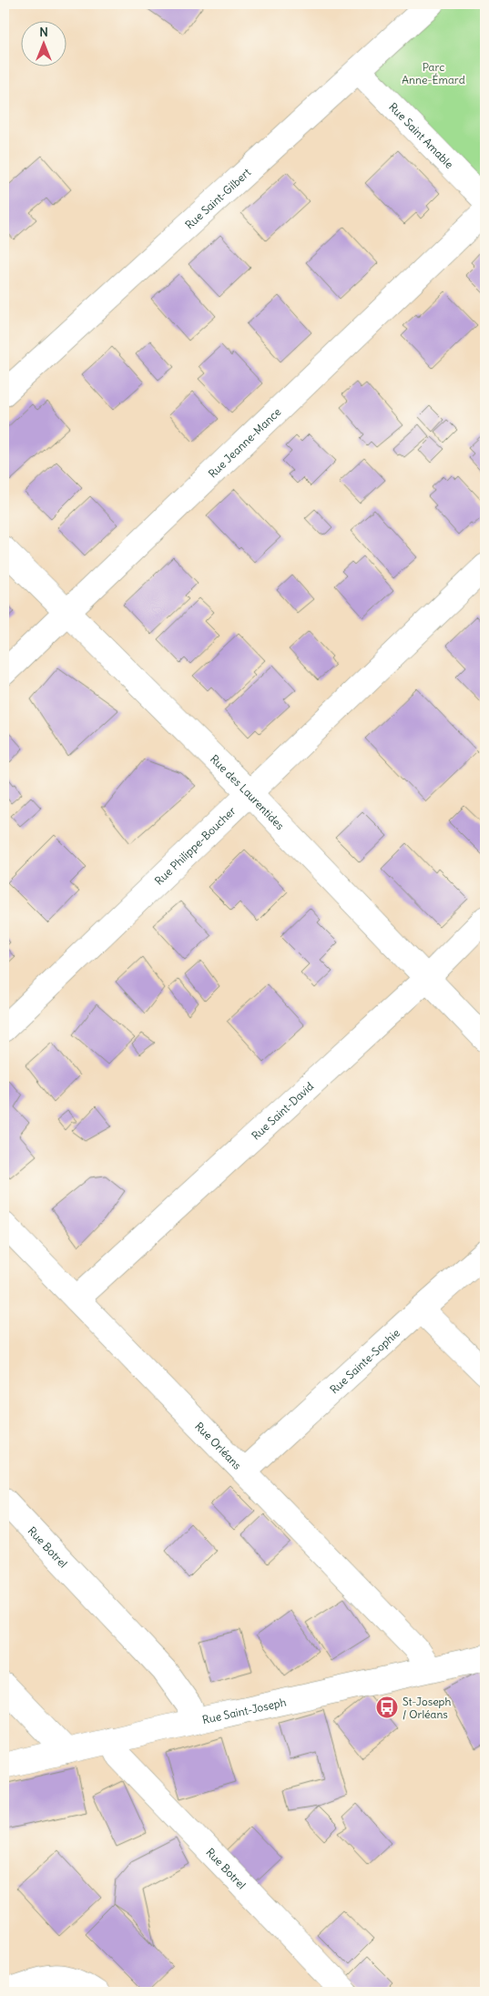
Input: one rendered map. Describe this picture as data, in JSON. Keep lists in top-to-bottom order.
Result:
{
  "streets": {
    "street": [
      "Rue Saint Amable",
      "Rue Saint-Gilbert",
      "Rue Jeanne-Mance",
      "Rue des Laurentides",
      "Rue Philippe-Boucher",
      "Rue Saint-David",
      "Rue Sainte-Sophie",
      "Rue Orléans",
      "Rue Botrel",
      "Rue Saint-Joseph"
    ]
  },
  "crossings": [
    ["Rue Saint Amable", "Rue Saint-Gilbert"],
    ["Rue Jeanne-Mance", "Rue des Laurentides"],
    ["Rue des Laurentides", "Rue Philippe-Boucher"],
    ["Rue des Laurentides", "Rue Saint-David"],
    ["Rue Saint-David", "Rue Orléans"],
    ["Rue Sainte-Sophie", "Rue Orléans"],
    ["Rue Orléans", "Rue Saint-Joseph"],
    ["Rue Botrel", "Rue Saint-Joseph"]
  ],
  "parks": ["Parc Anne-Émard"],
  "places": {
    "bus stop": ["St-Joseph / Orléans"]
  },
  "north": "top"
}
